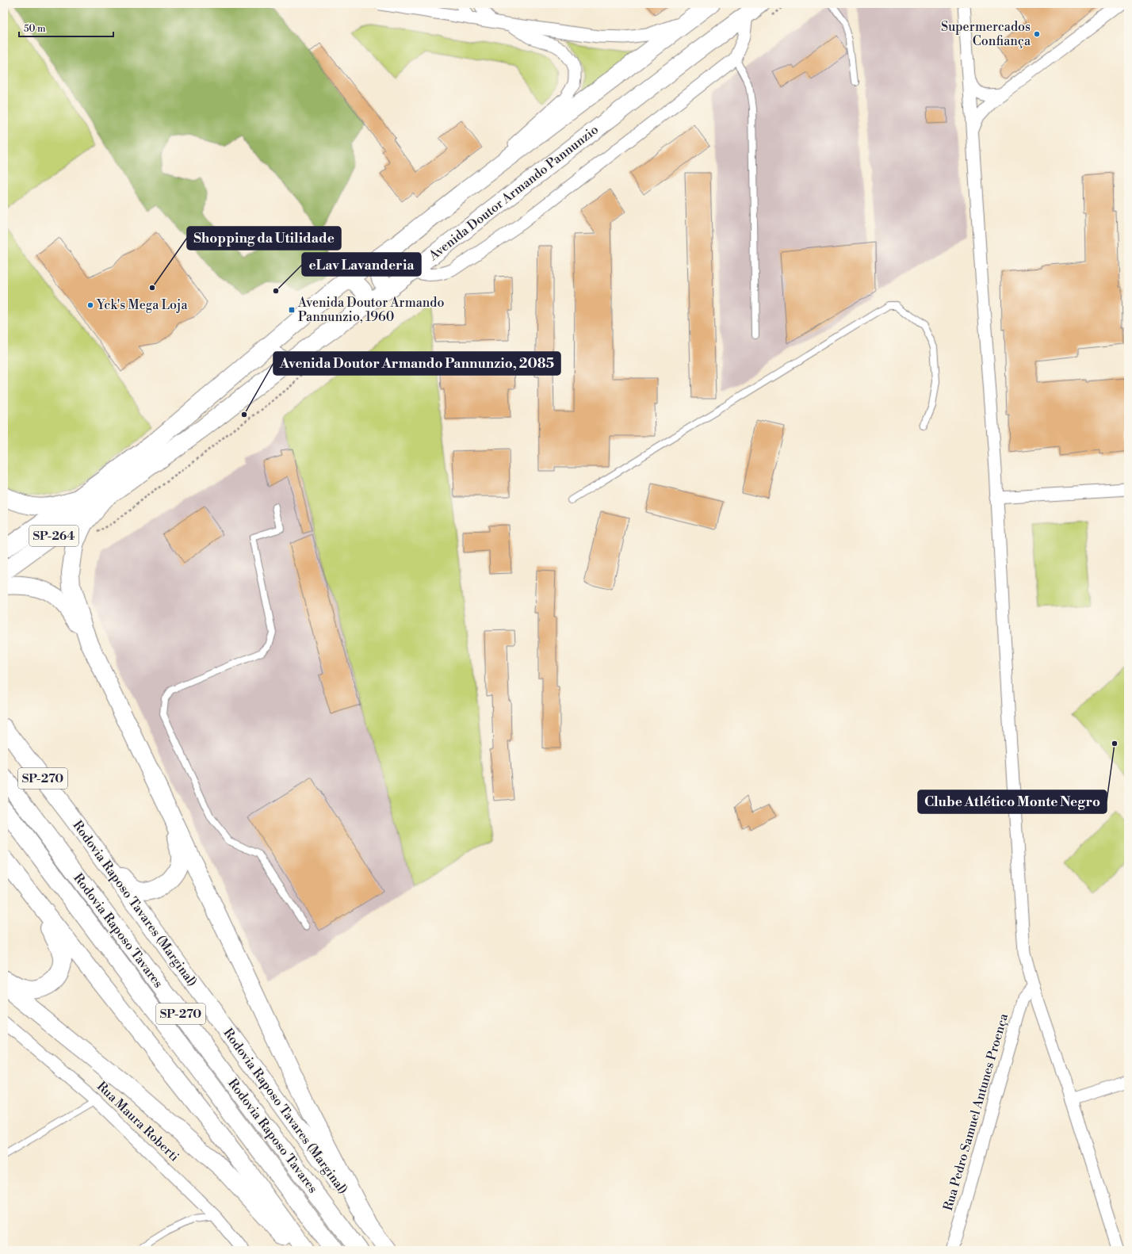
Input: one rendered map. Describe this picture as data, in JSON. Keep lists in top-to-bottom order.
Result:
{
  "streets": {
    "main road": [
      "Avenida Doutor Armando Pannunzio",
      "SP-264",
      "SP-270",
      "Rodovia Raposo Tavares (Marginal)",
      "Rodovia Raposo Tavares"
    ],
    "street": ["Rua Pedro Samuel Antunes Proença", "Rua Maura Roberti"]
  },
  "places": {
    "other": [
      "Supermercados Confiança",
      "Shopping da Utilidade",
      "eLav Lavanderia",
      "Yck's Mega Loja",
      "Avenida Doutor Armando Pannunzio, 2085",
      "Clube Atlético Monte Negro"
    ],
    "transit": ["Avenida Doutor Armando Pannunzio, 1960"]
  },
  "scale_bar": "50 m"
}
